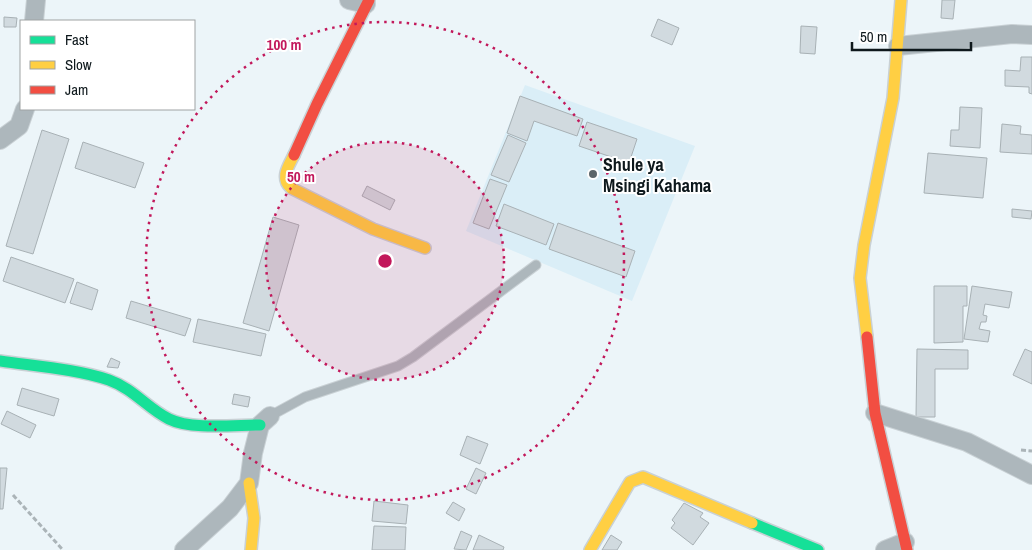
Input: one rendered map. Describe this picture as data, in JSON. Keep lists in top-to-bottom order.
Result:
{
  "places": ["Shule ya Msingi Kahama"],
  "legend": ["Fast", "Slow", "Jam"],
  "scale_bar": "50 m",
  "rings": ["100 m", "50 m"]
}
